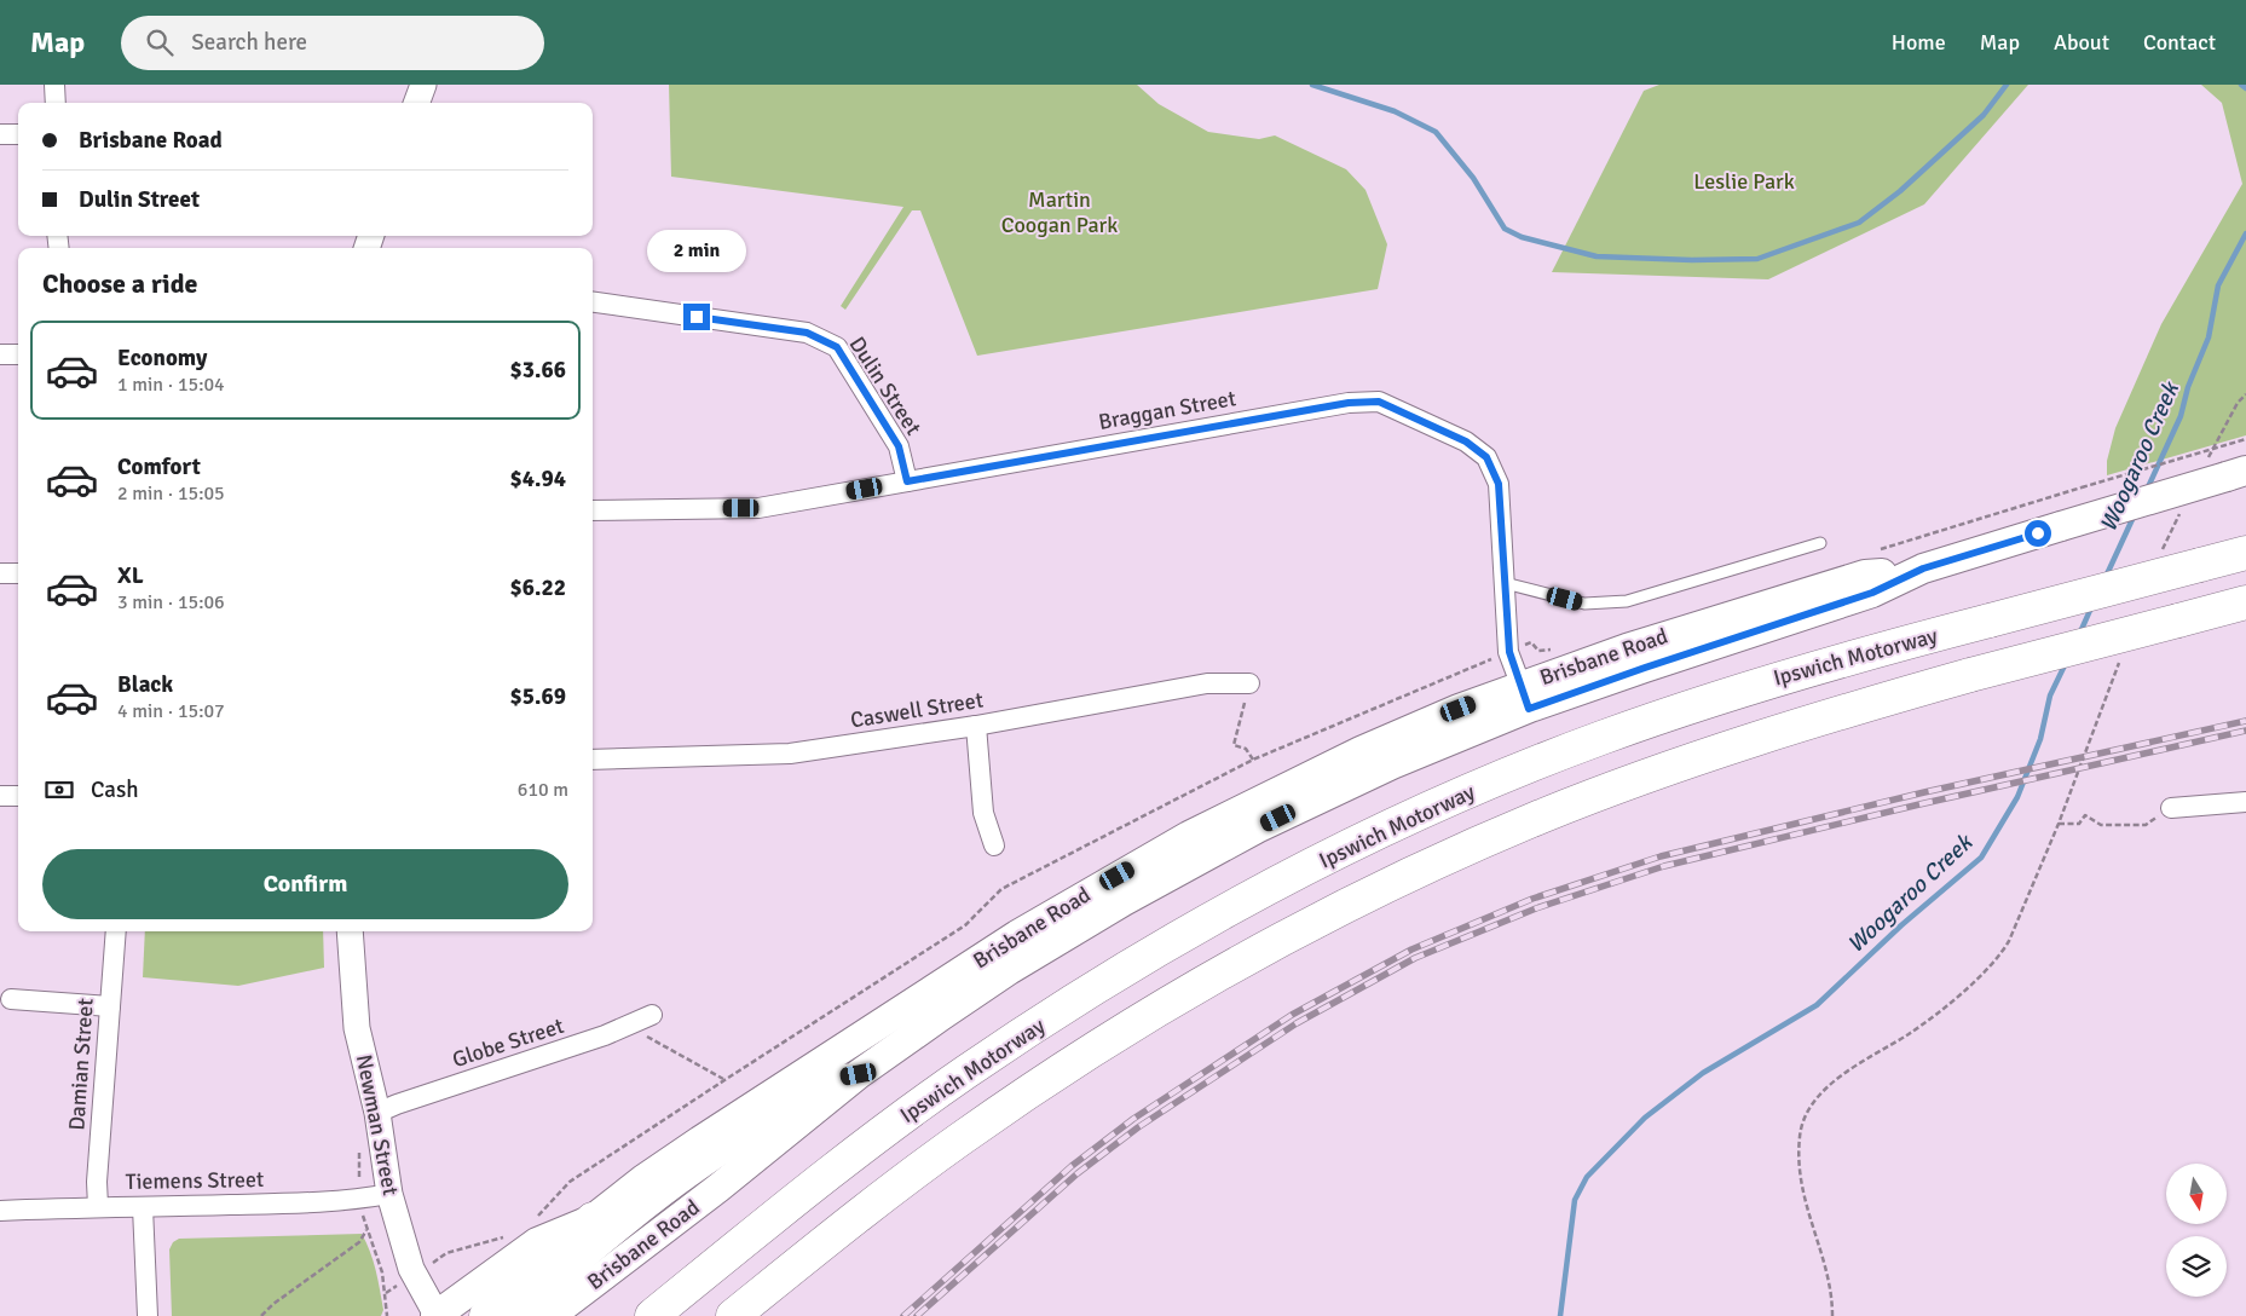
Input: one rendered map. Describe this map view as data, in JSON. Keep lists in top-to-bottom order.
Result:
{
  "streets": {
    "highway": ["Ipswich Motorway"],
    "main road": ["Brisbane Road"],
    "street": [
      "Dulin Street",
      "Braggan Street",
      "Caswell Street",
      "Globe Street",
      "Damian Street",
      "Newman Street",
      "Tiemens Street"
    ]
  },
  "crossings": [
    ["Dulin Street", "Braggan Street"],
    ["Braggan Street", "Brisbane Road"],
    ["Brisbane Road", "Newman Street"],
    ["Globe Street", "Newman Street"],
    ["Damian Street", "Tiemens Street"],
    ["Newman Street", "Tiemens Street"]
  ],
  "water": ["Woogaroo Creek"],
  "parks": ["Leslie Park", "Martin Coogan Park"],
  "north": "bottom",
  "page": {
    "header": "Map",
    "search": "Search here",
    "nav": [
      "Home",
      "Map",
      "About",
      "Contact"
    ],
    "banner": ["Brisbane Road", "Dulin Street"],
    "bubble": "2 min",
    "heading": "Choose a ride",
    "list": [
      {
        "name": "Economy",
        "note": "1 min · 15:04",
        "value": "$3.66"
      },
      {
        "name": "Comfort",
        "note": "2 min · 15:05",
        "value": "$4.94"
      },
      {
        "name": "XL",
        "note": "3 min · 15:06",
        "value": "$6.22"
      },
      {
        "name": "Black",
        "note": "4 min · 15:07",
        "value": "$5.69"
      }
    ],
    "pay": ["Cash", "610 m"],
    "buttons": "Confirm"
  }
}
